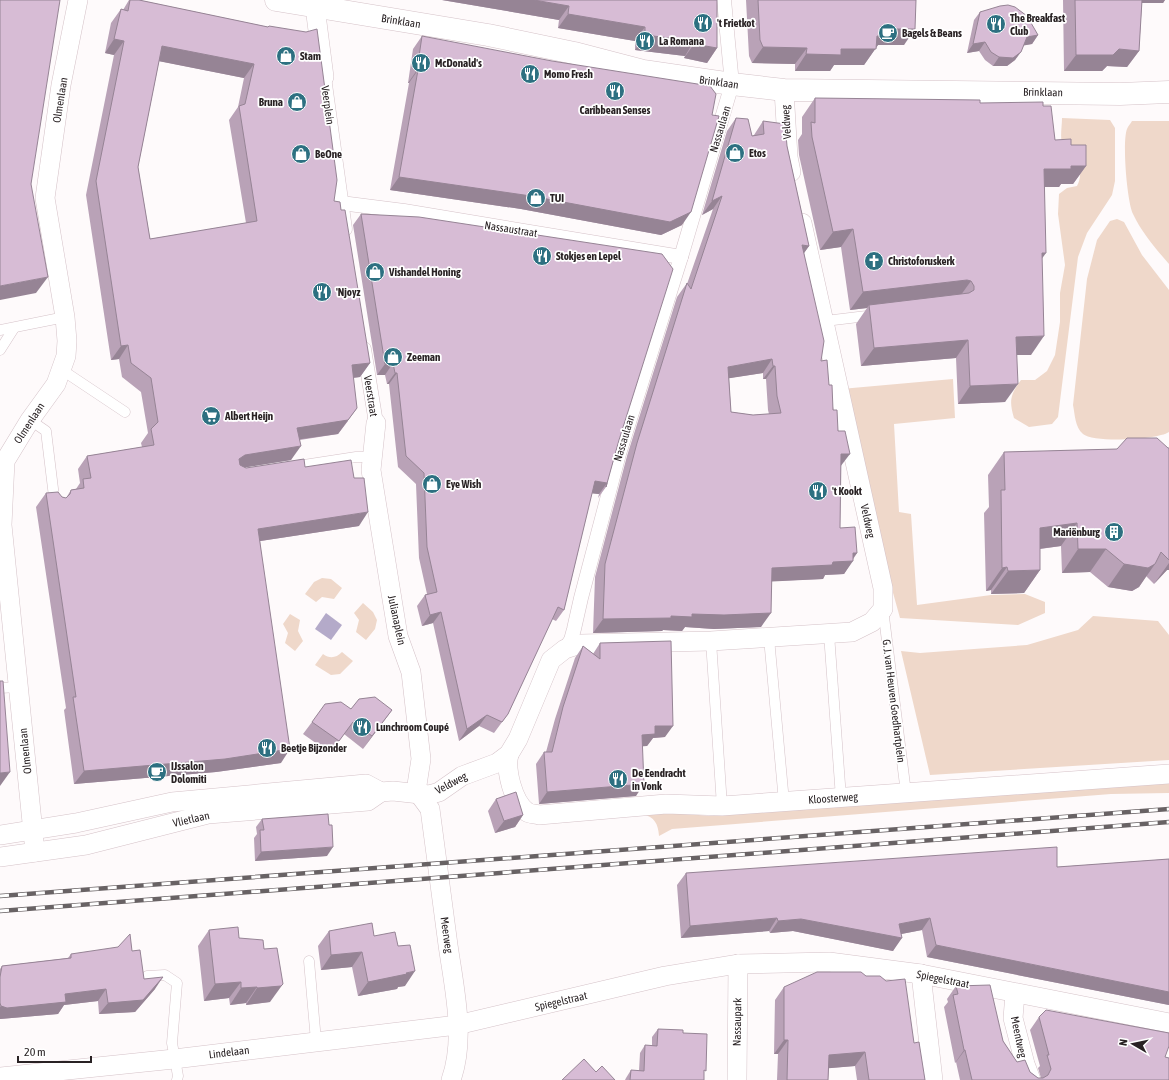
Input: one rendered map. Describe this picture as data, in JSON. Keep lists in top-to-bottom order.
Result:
{
  "streets": {
    "street": [
      "Brinklaan",
      "Olmenlaan",
      "Veerplein",
      "Veldweg",
      "Nassaulaan",
      "Nassaustraat",
      "Veerstraat",
      "Julianaplein",
      "Kloosterweg",
      "Vlietlaan",
      "Meerweg",
      "Spiegelstraat",
      "Nassaupark",
      "Meentweg",
      "Lindelaan"
    ],
    "lane": ["G. J. van Heuven Goedhartplein"]
  },
  "crossings": [
    ["Brinklaan", "Veerplein"],
    ["Brinklaan", "Veldweg"],
    ["Brinklaan", "Nassaulaan"],
    ["Olmenlaan", "Vlietlaan"],
    ["Veerplein", "Nassaustraat"],
    ["Veldweg", "Nassaulaan"],
    ["Veldweg", "Julianaplein"],
    ["Veldweg", "G. J. van Heuven Goedhartplein"],
    ["Veldweg", "Kloosterweg"],
    ["Veldweg", "Vlietlaan"],
    ["Veldweg", "Meerweg"],
    ["Nassaulaan", "Nassaustraat"],
    ["Nassaulaan", "Kloosterweg"],
    ["Veerstraat", "Julianaplein"],
    ["Julianaplein", "Vlietlaan"],
    ["Julianaplein", "Meerweg"],
    ["G. J. van Heuven Goedhartplein", "Kloosterweg"],
    ["Vlietlaan", "Meerweg"],
    ["Meerweg", "Spiegelstraat"],
    ["Meerweg", "Lindelaan"],
    ["Spiegelstraat", "Nassaupark"],
    ["Spiegelstraat", "Meentweg"],
    ["Spiegelstraat", "Lindelaan"]
  ],
  "places": {
    "restaurant": [
      "'t Frietkot",
      "The Breakfast Club",
      "La Romana",
      "McDonald's",
      "Momo Fresh",
      "Caribbean Senses",
      "Stokjes en Lepel",
      "'Njoyz",
      "'t Kookt",
      "Lunchroom Coupé",
      "Beetje Bijzonder",
      "De Eendracht in Vonk"
    ],
    "cafe": ["Bagels & Beans", "IJssalon Dolomiti"],
    "shop": [
      "Stam",
      "Bruna",
      "Etos",
      "BeOne",
      "TUI",
      "Vishandel Honing",
      "Zeeman",
      "Eye Wish"
    ],
    "church": ["Christoforuskerk"],
    "supermarket": ["Albert Heijn"],
    "building": ["Mariënburg"]
  },
  "scale_bar": "20 m",
  "north": "left"
}
